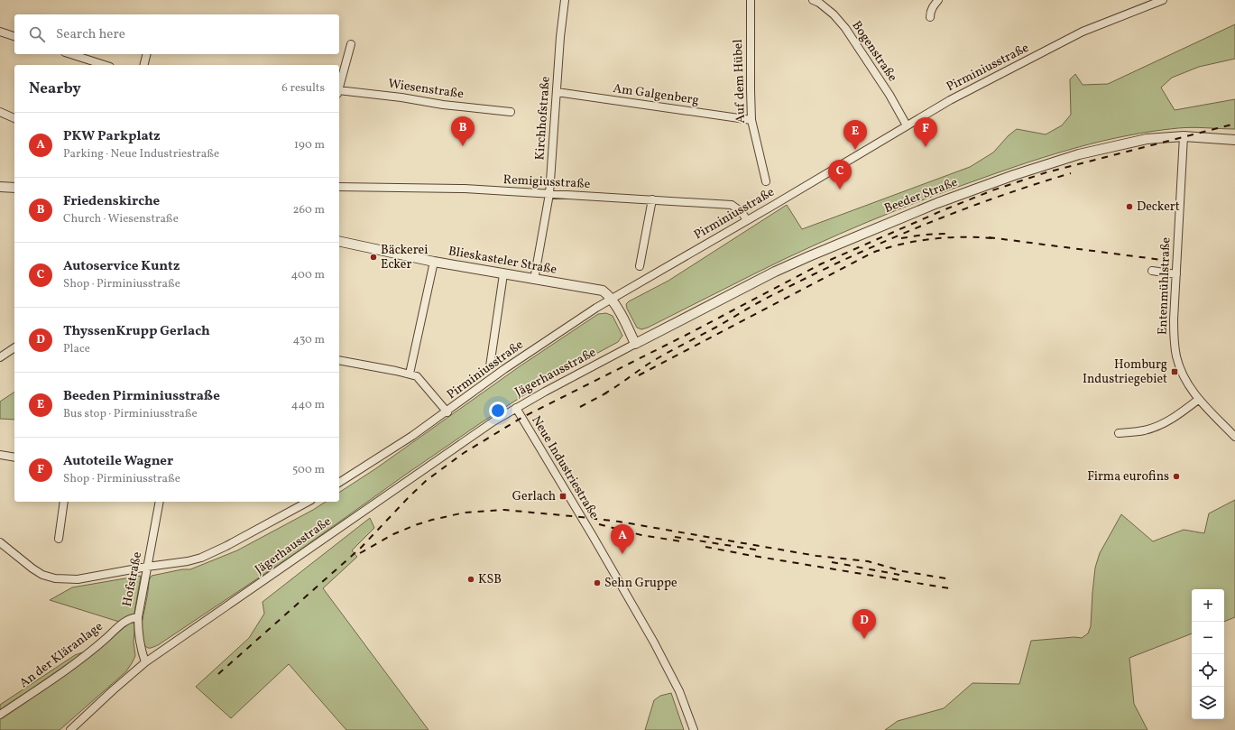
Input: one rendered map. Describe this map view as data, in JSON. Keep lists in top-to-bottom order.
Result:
{
  "streets": {
    "street": [
      "Bogenstraße",
      "Pirminiusstraße",
      "Auf dem Hübel",
      "Wiesenstraße",
      "Am Galgenberg",
      "Kirchhofstraße",
      "Remigiusstraße",
      "Beeder Straße",
      "Blieskasteler Straße",
      "Entenmühlstraße",
      "Jägerhausstraße",
      "Neue Industriestraße",
      "Hofstraße",
      "An der Kläranlage"
    ]
  },
  "crossings": [
    ["Bogenstraße", "Pirminiusstraße"],
    ["Pirminiusstraße", "Remigiusstraße"],
    ["Pirminiusstraße", "Blieskasteler Straße"],
    ["Auf dem Hübel", "Am Galgenberg"],
    ["Am Galgenberg", "Kirchhofstraße"],
    ["Kirchhofstraße", "Remigiusstraße"],
    ["Kirchhofstraße", "Blieskasteler Straße"],
    ["Beeder Straße", "Blieskasteler Straße"],
    ["Beeder Straße", "Entenmühlstraße"],
    ["Beeder Straße", "Jägerhausstraße"],
    ["Blieskasteler Straße", "Jägerhausstraße"],
    ["Jägerhausstraße", "Neue Industriestraße"],
    ["Jägerhausstraße", "Hofstraße"],
    ["Hofstraße", "An der Kläranlage"]
  ],
  "places": {
    "other": [
      "Deckert",
      "Bäckerei Ecker",
      "Firma eurofins",
      "KSB",
      "Sehn Gruppe"
    ],
    "transit": ["Homburg Industriegebiet", "Gerlach"]
  },
  "page": {
    "search": "Search here",
    "heading": ["Nearby", "6 results"],
    "list": [
      {
        "mark": "A",
        "name": "PKW Parkplatz",
        "note": "Parking · Neue Industriestraße",
        "value": "190 m"
      },
      {
        "mark": "B",
        "name": "Friedenskirche",
        "note": "Church · Wiesenstraße",
        "value": "260 m"
      },
      {
        "mark": "C",
        "name": "Autoservice Kuntz",
        "note": "Shop · Pirminiusstraße",
        "value": "400 m"
      },
      {
        "mark": "D",
        "name": "ThyssenKrupp Gerlach",
        "note": "Place",
        "value": "430 m"
      },
      {
        "mark": "E",
        "name": "Beeden Pirminiusstraße",
        "note": "Bus stop · Pirminiusstraße",
        "value": "440 m"
      },
      {
        "mark": "F",
        "name": "Autoteile Wagner",
        "note": "Shop · Pirminiusstraße",
        "value": "500 m"
      }
    ],
    "pins": [
      "B",
      "F",
      "E",
      "C",
      "A",
      "D"
    ],
    "map_buttons": ["+", "−"]
  }
}
